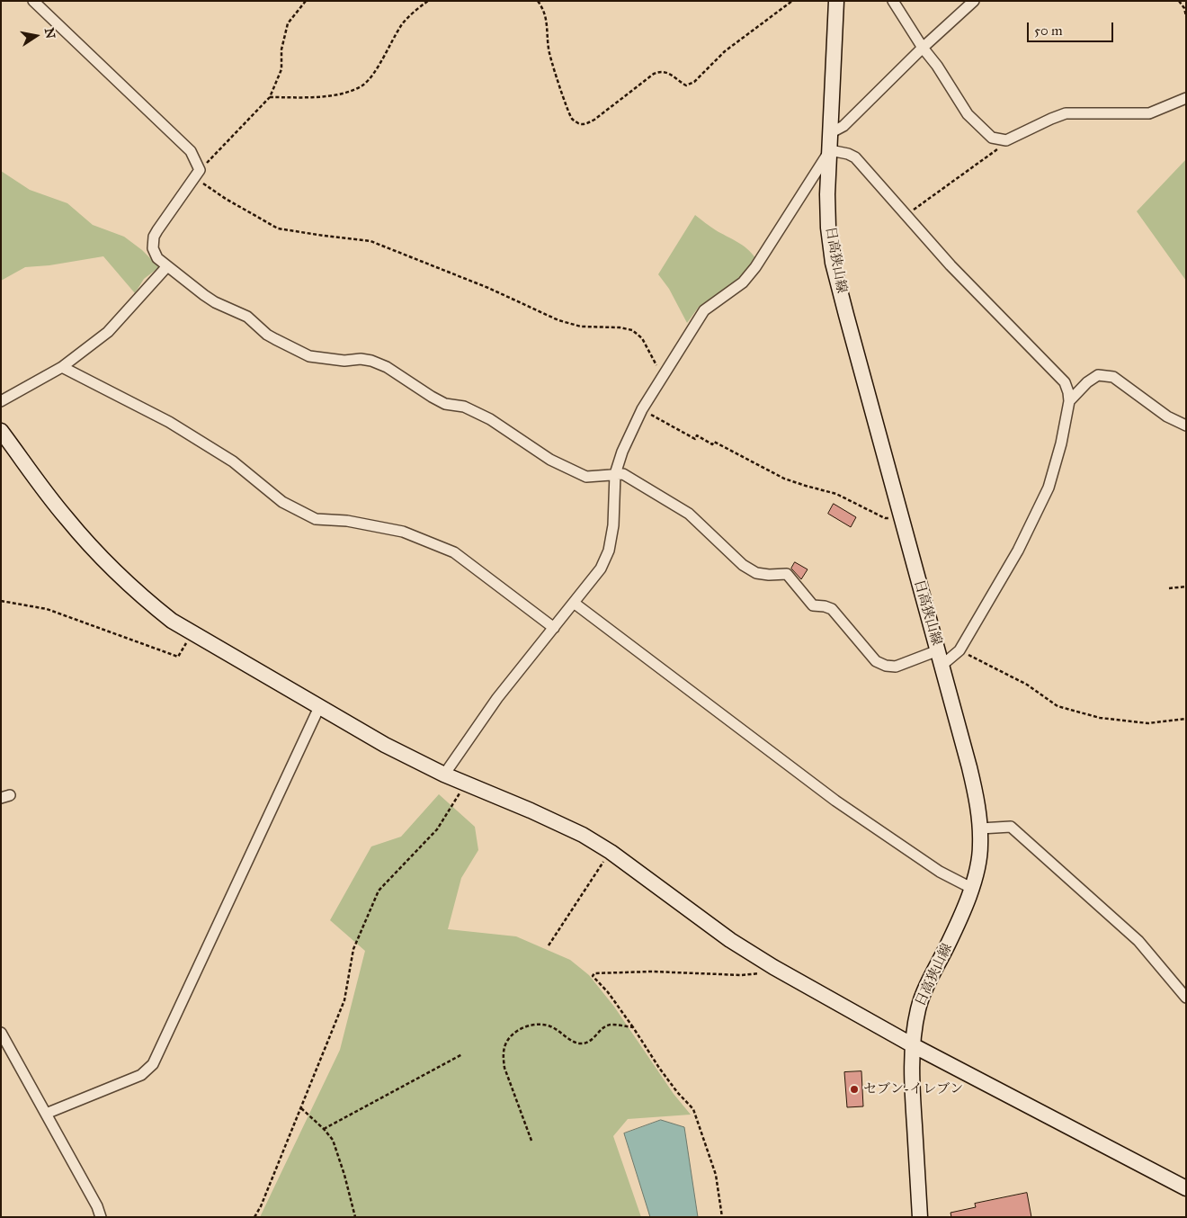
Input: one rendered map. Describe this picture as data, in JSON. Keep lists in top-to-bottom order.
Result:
{
  "streets": {
    "street": ["日高狭山線"]
  },
  "places": ["セブン-イレブン"],
  "scale_bar": "50 m",
  "north": "right"
}
